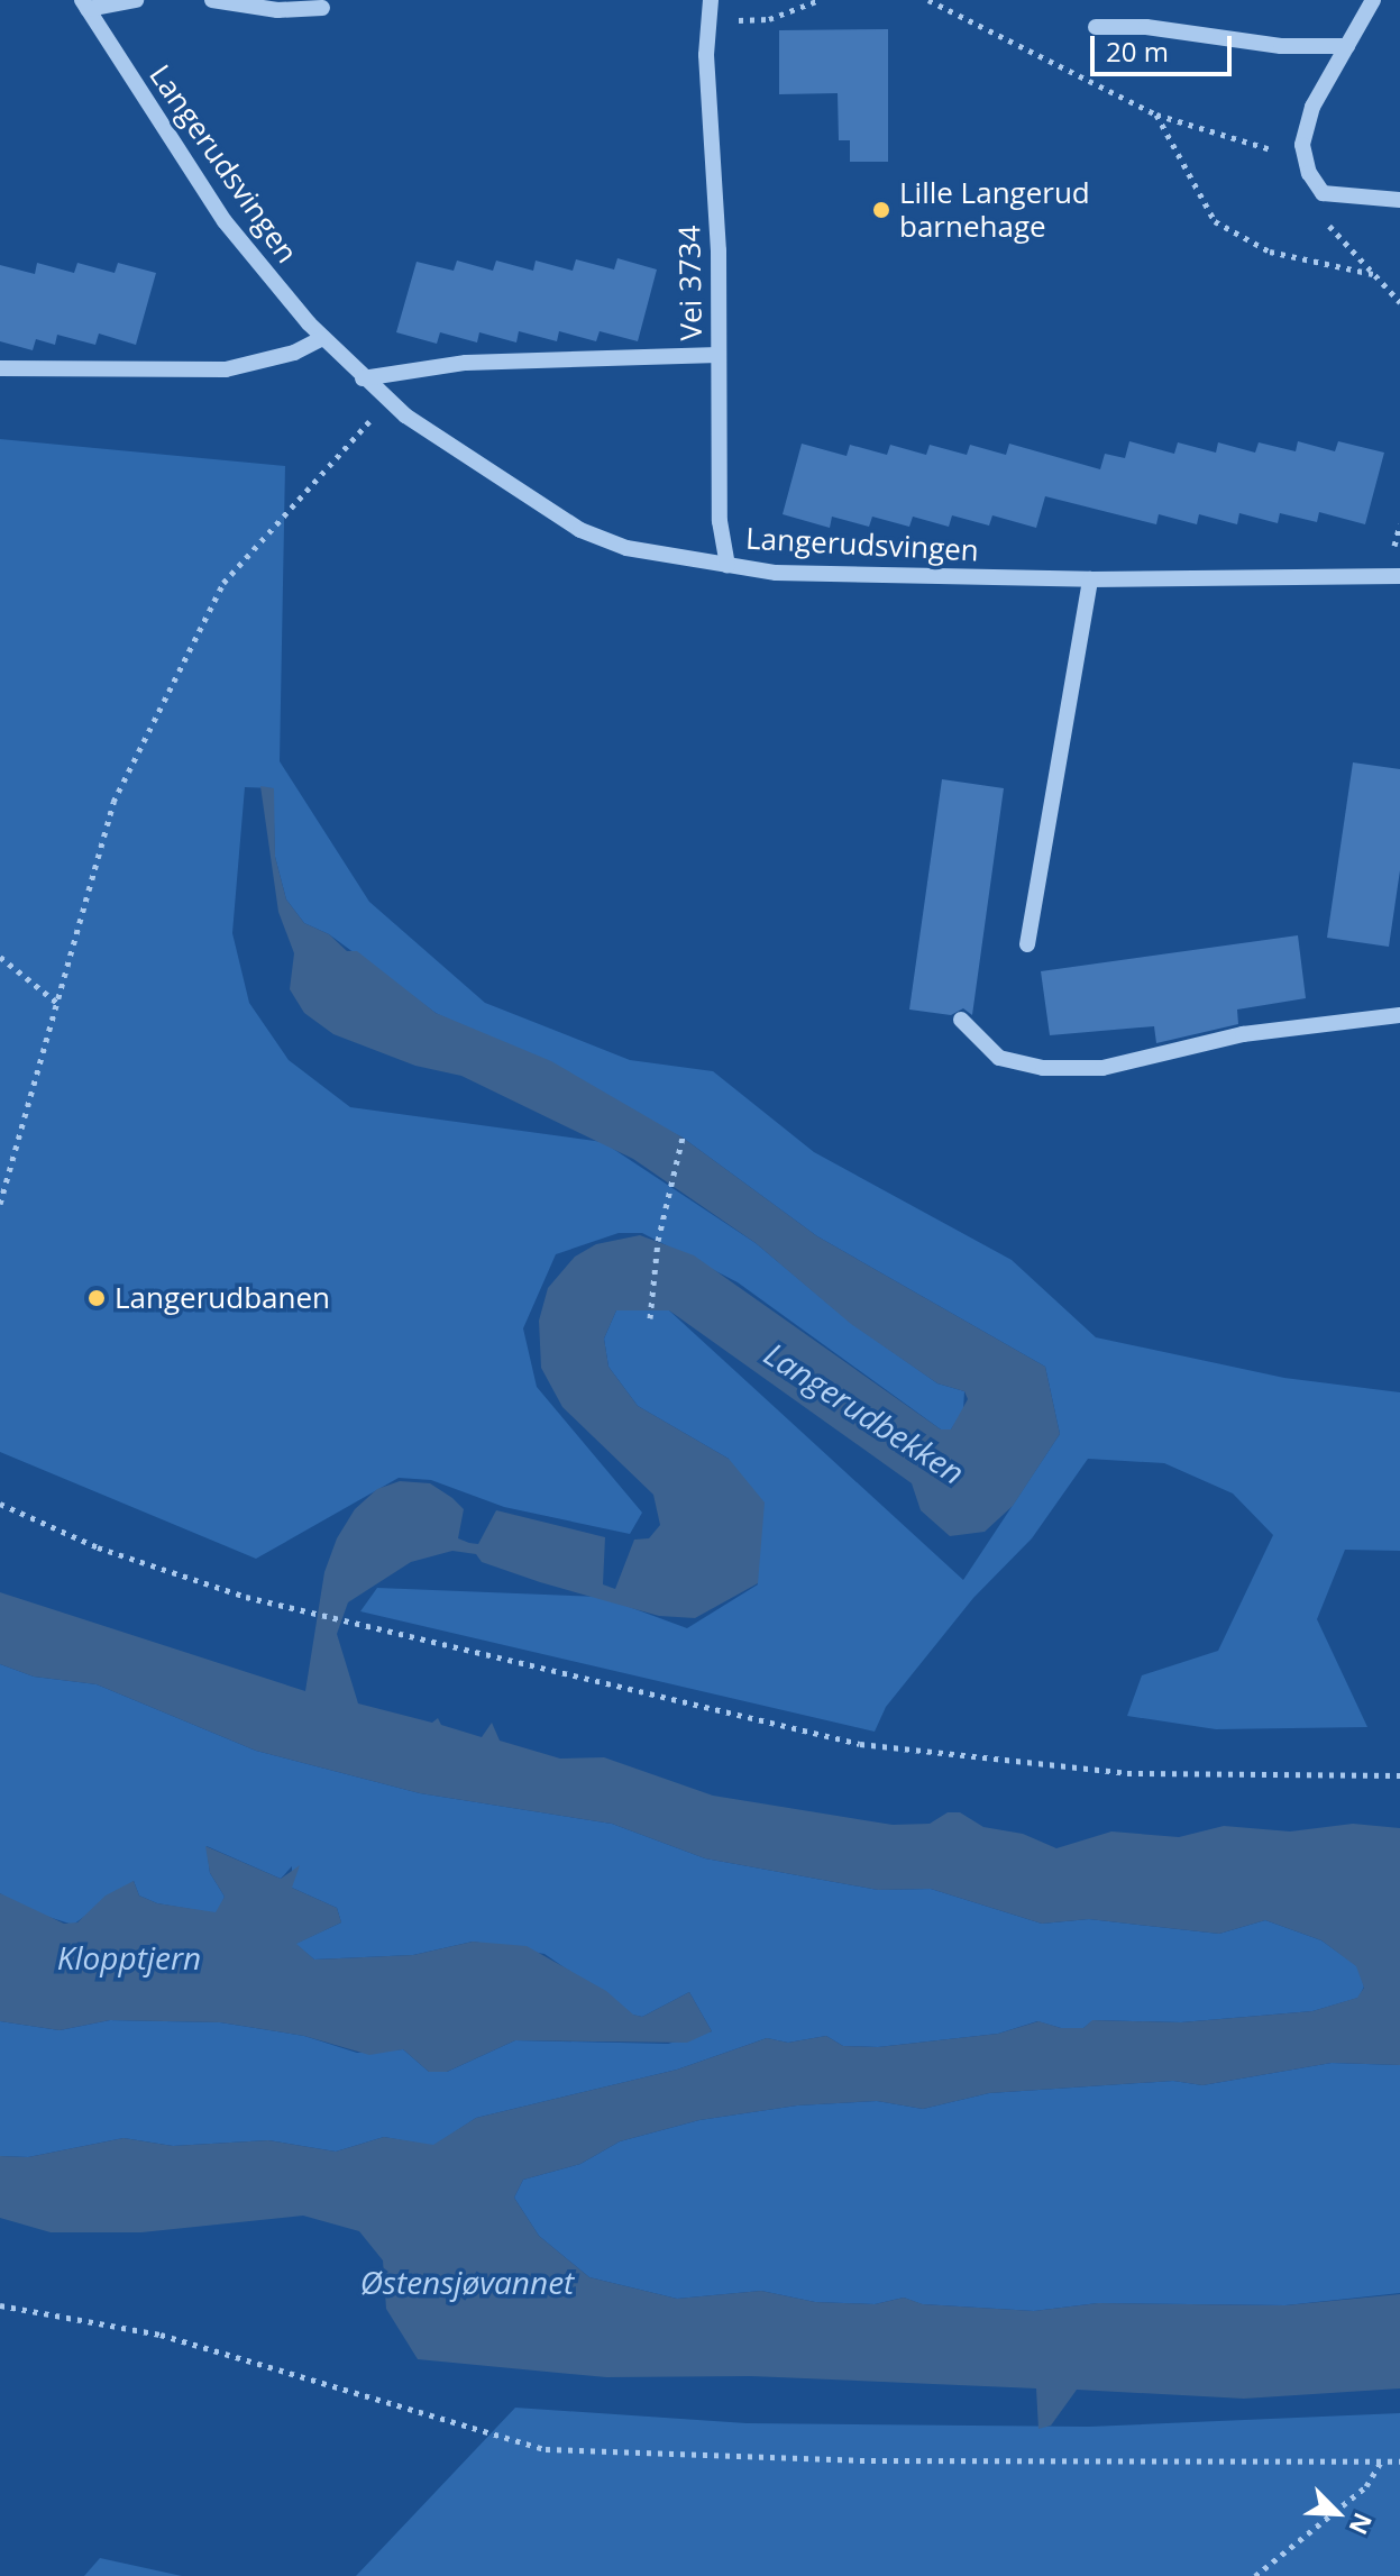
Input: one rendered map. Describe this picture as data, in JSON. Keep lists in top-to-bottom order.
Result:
{
  "streets": {
    "street": ["Langerudsvingen", "Vei 3734"]
  },
  "crossings": [
    ["Langerudsvingen", "Vei 3734"]
  ],
  "water": ["Langerudbekken", "Klopptjern", "Østensjøvannet"],
  "places": ["Lille Langerud barnehage", "Langerudbanen"],
  "scale_bar": "20 m",
  "north": "bottom right"
}
